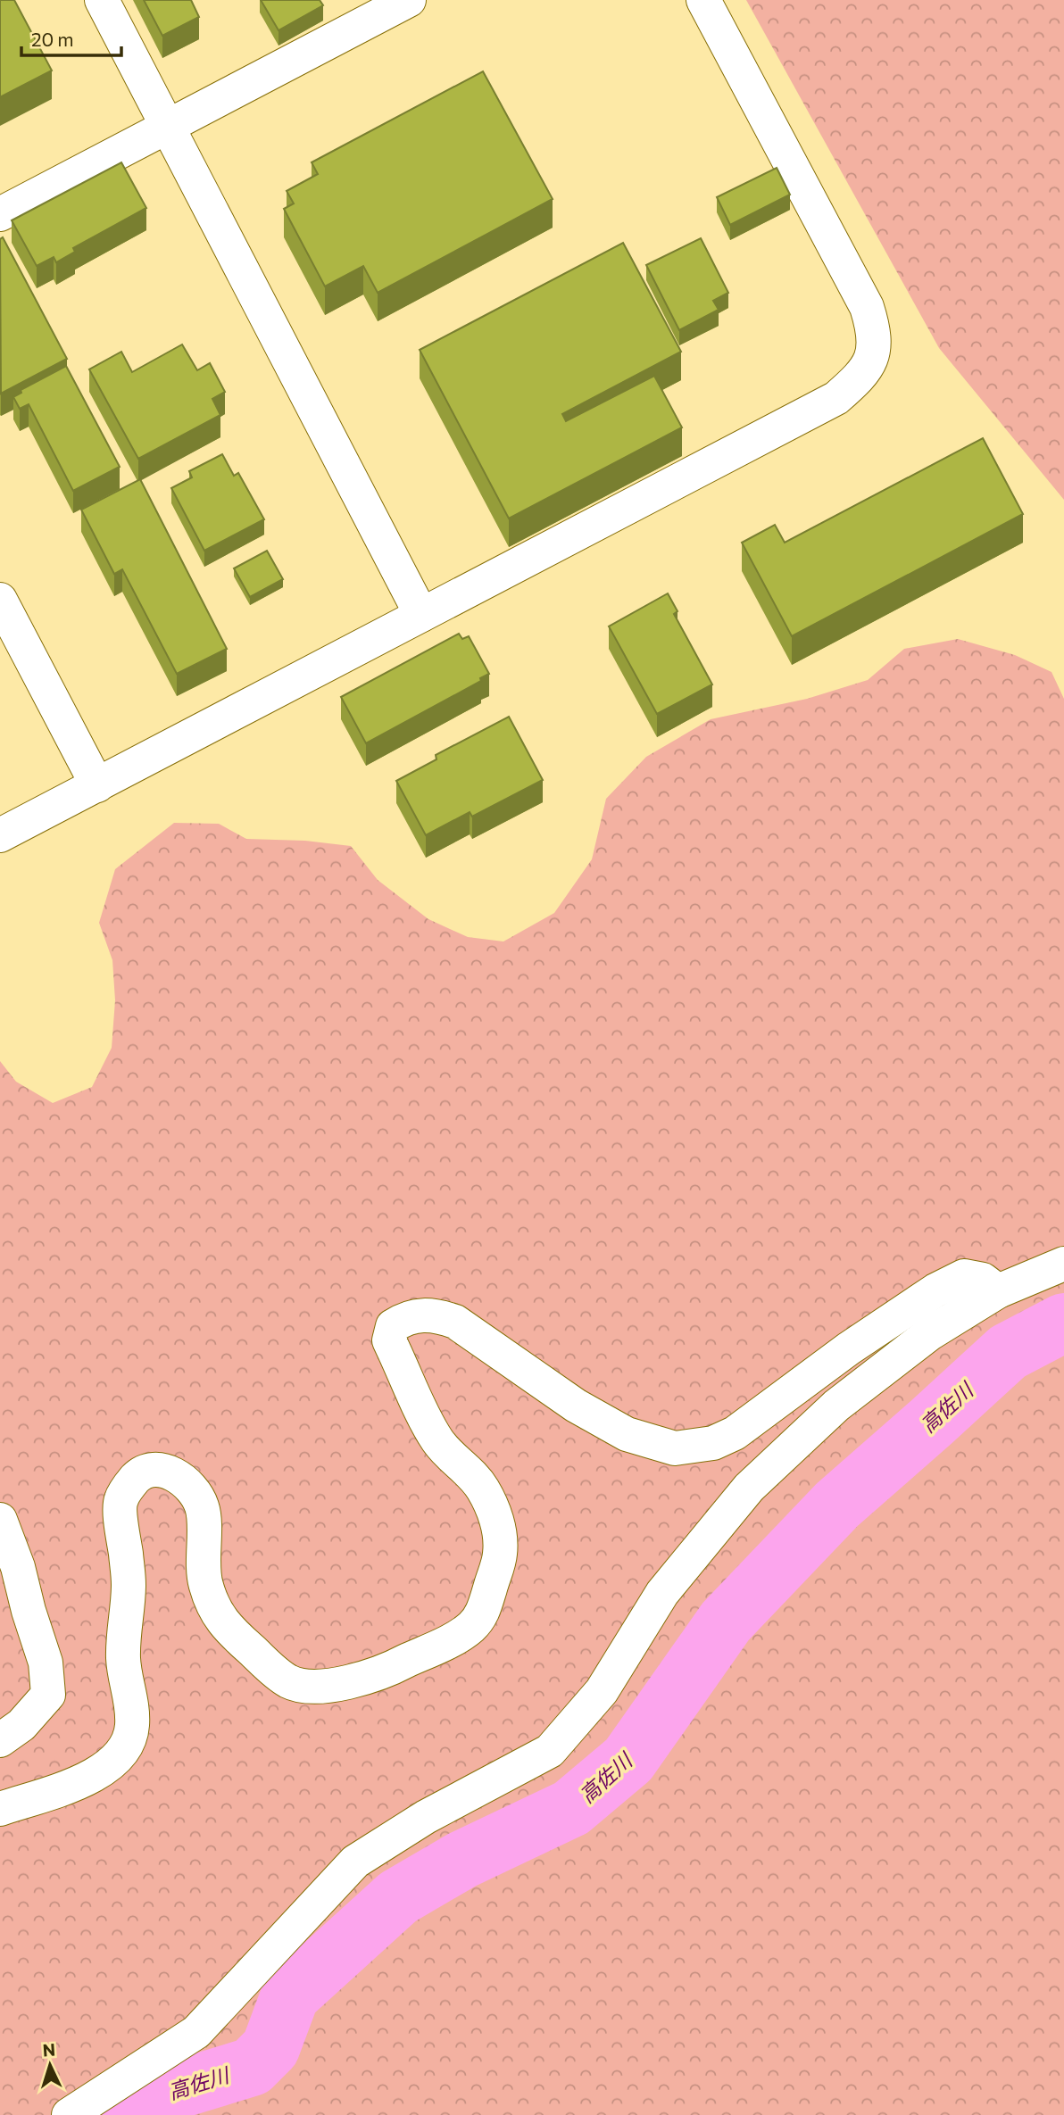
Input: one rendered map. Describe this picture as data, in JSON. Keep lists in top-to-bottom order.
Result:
{
  "water": ["高佐川"],
  "scale_bar": "20 m",
  "north": "top"
}
